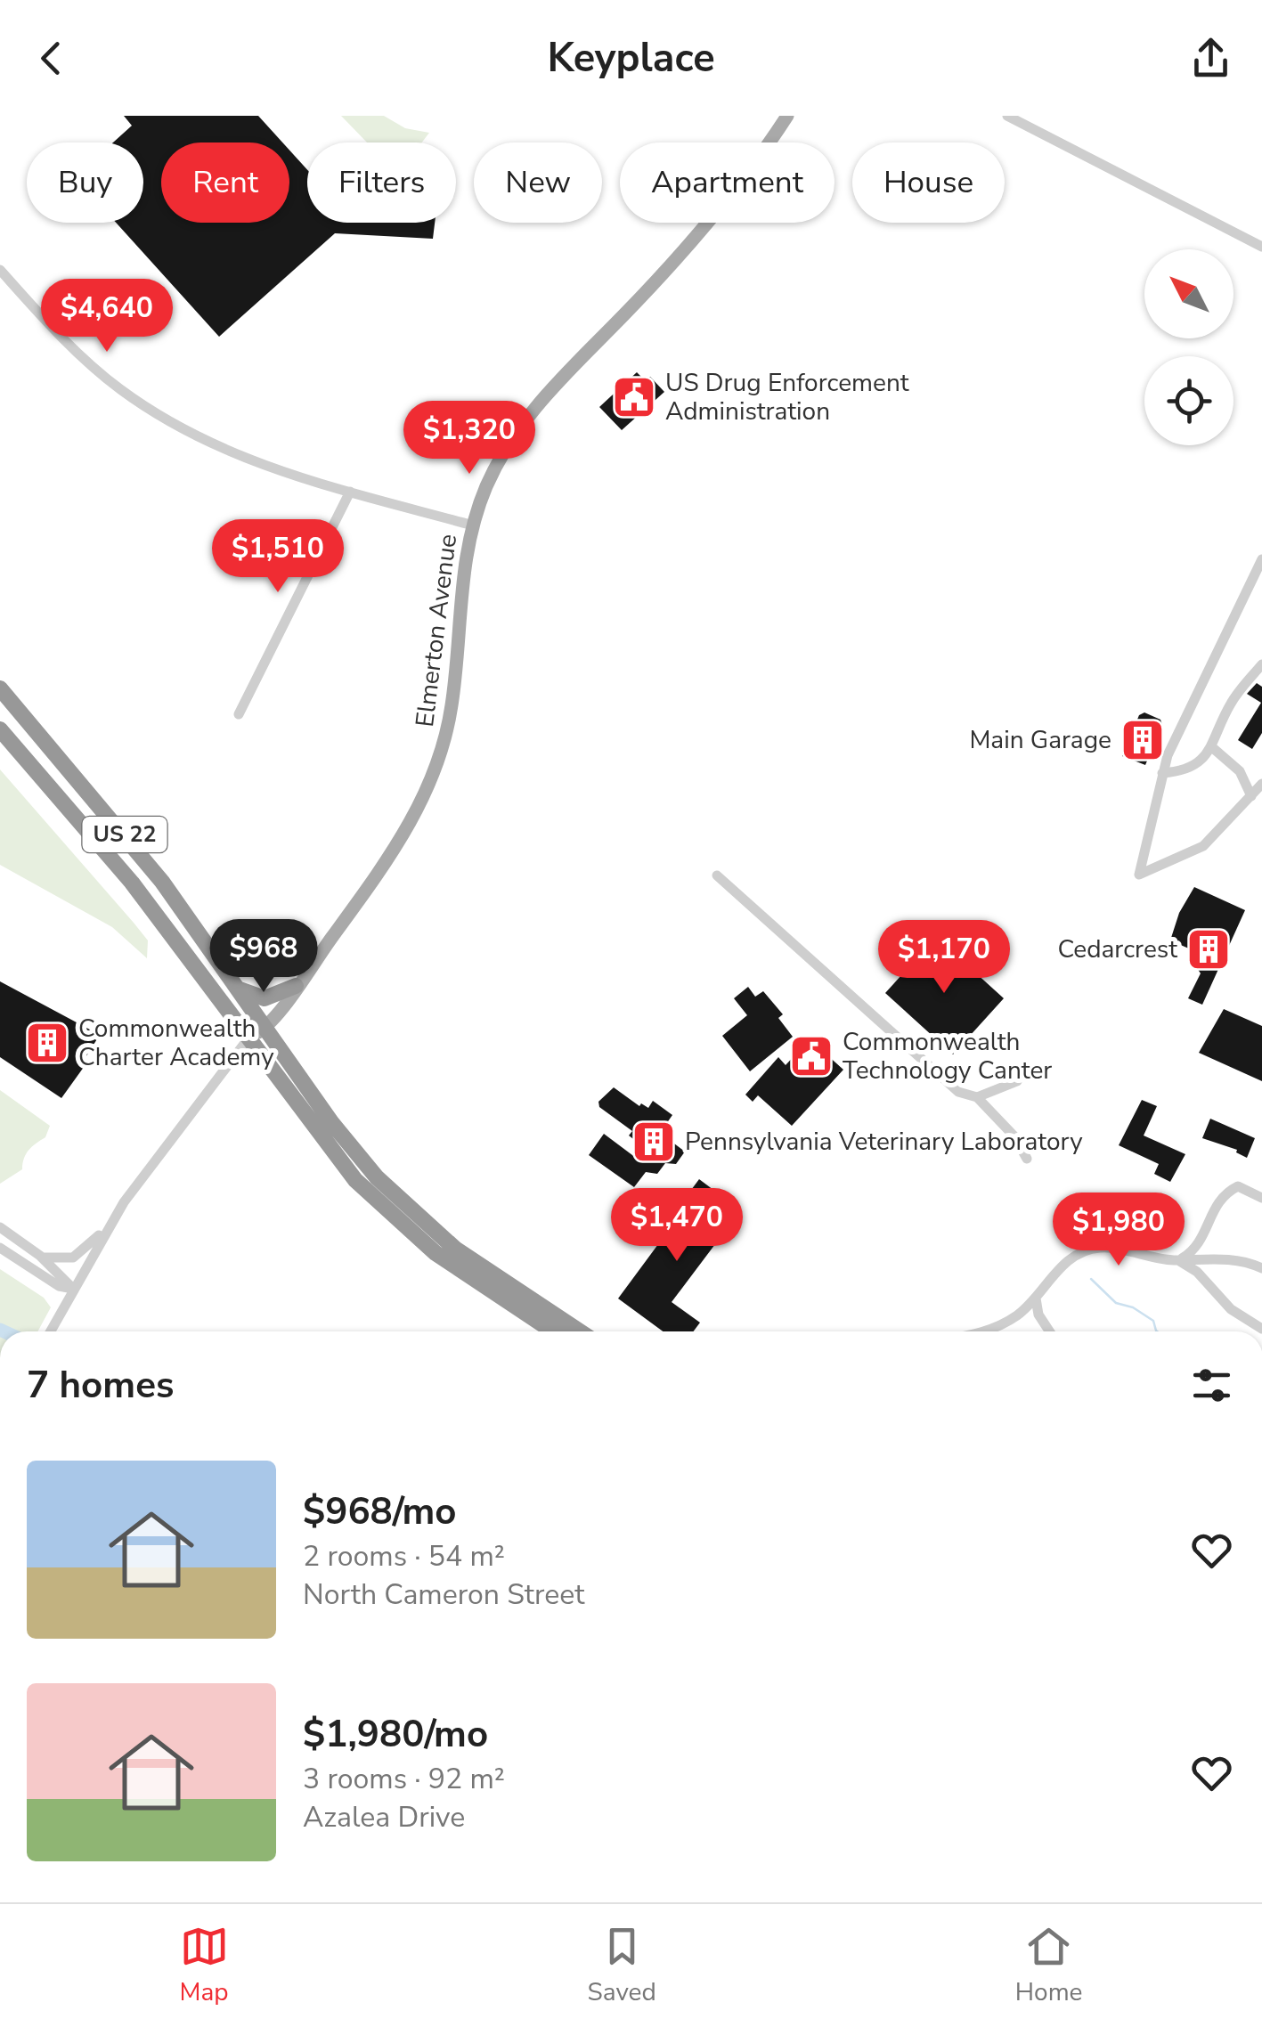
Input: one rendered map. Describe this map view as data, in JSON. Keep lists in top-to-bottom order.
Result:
{
  "streets": {
    "highway": ["US 22"],
    "main road": ["Elmerton Avenue"]
  },
  "crossings": [
    ["Elmerton Avenue", "US 22"]
  ],
  "places": {
    "public building": ["US Drug Enforcement Administration", "Commonwealth Technology Canter"],
    "building": [
      "Main Garage",
      "Cedarcrest",
      "Commonwealth Charter Academy",
      "Pennsylvania Veterinary Laboratory"
    ]
  },
  "north": "top left",
  "page": {
    "header": "Keyplace",
    "chip": [
      "Buy",
      "Rent",
      "Filters",
      "New",
      "Apartment",
      "House"
    ],
    "price": [
      "$4,640",
      "$1,320",
      "$1,510",
      "$968",
      "$1,170",
      "$1,470",
      "$1,980"
    ],
    "heading": "7 homes",
    "list": [
      {
        "name": "$968/mo",
        "note": "2 rooms · 54 m² · North Cameron Street"
      },
      {
        "name": "$1,980/mo",
        "note": "3 rooms · 92 m² · Azalea Drive"
      }
    ],
    "tabs": ["Map", "Saved", "Home"]
  }
}
